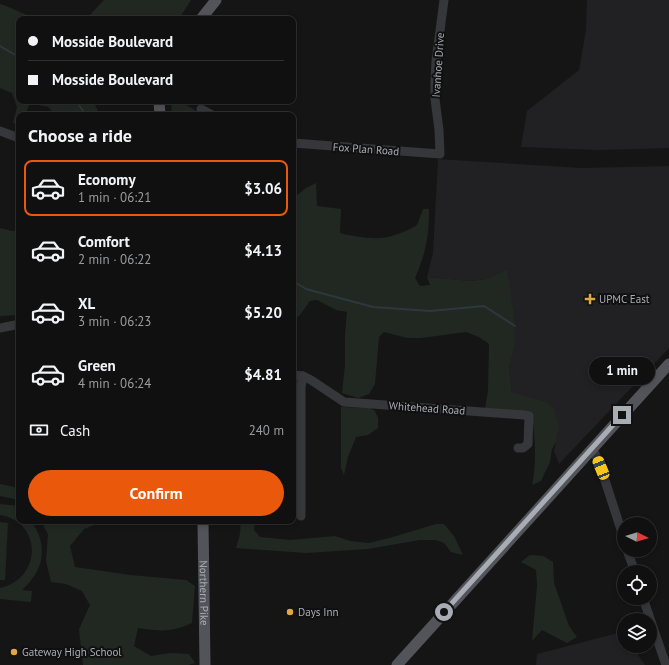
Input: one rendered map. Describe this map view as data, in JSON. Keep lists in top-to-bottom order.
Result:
{
  "streets": {
    "main road": ["Northern Pike"],
    "street": ["Ivanhoe Drive", "Fox Plan Road", "Whitehead Road"]
  },
  "crossings": [
    ["Ivanhoe Drive", "Fox Plan Road"]
  ],
  "places": {
    "health": ["UPMC East"],
    "other": ["Days Inn", "Gateway High School"]
  },
  "north": "right",
  "page": {
    "banner": ["Mosside Boulevard", "Mosside Boulevard"],
    "heading": "Choose a ride",
    "list": [
      {
        "name": "Economy",
        "note": "1 min · 06:21",
        "value": "$3.06"
      },
      {
        "name": "Comfort",
        "note": "2 min · 06:22",
        "value": "$4.13"
      },
      {
        "name": "XL",
        "note": "3 min · 06:23",
        "value": "$5.20"
      },
      {
        "name": "Green",
        "note": "4 min · 06:24",
        "value": "$4.81"
      }
    ],
    "bubble": "1 min",
    "pay": ["Cash", "240 m"],
    "buttons": "Confirm"
  }
}
